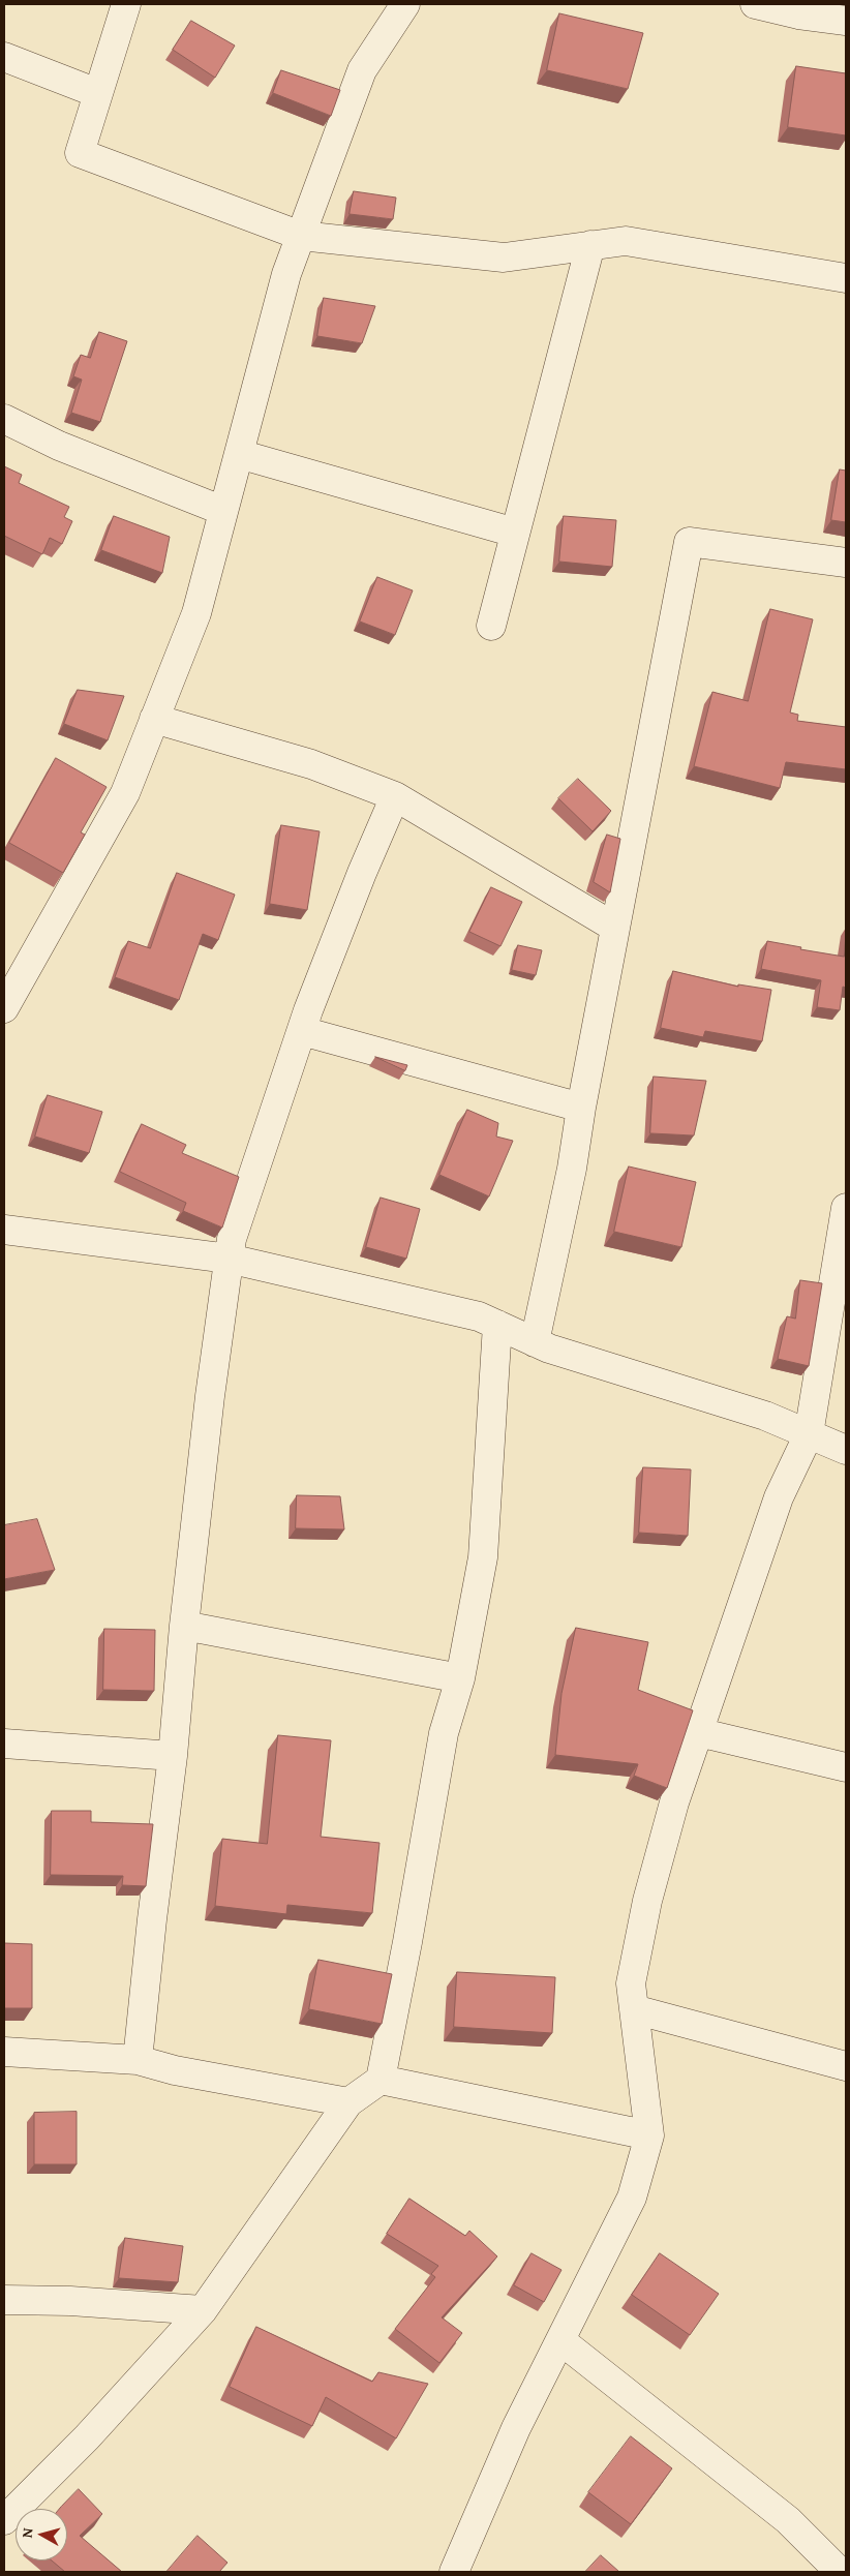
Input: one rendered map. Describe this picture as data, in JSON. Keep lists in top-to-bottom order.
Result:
{
  "north": "left"
}
